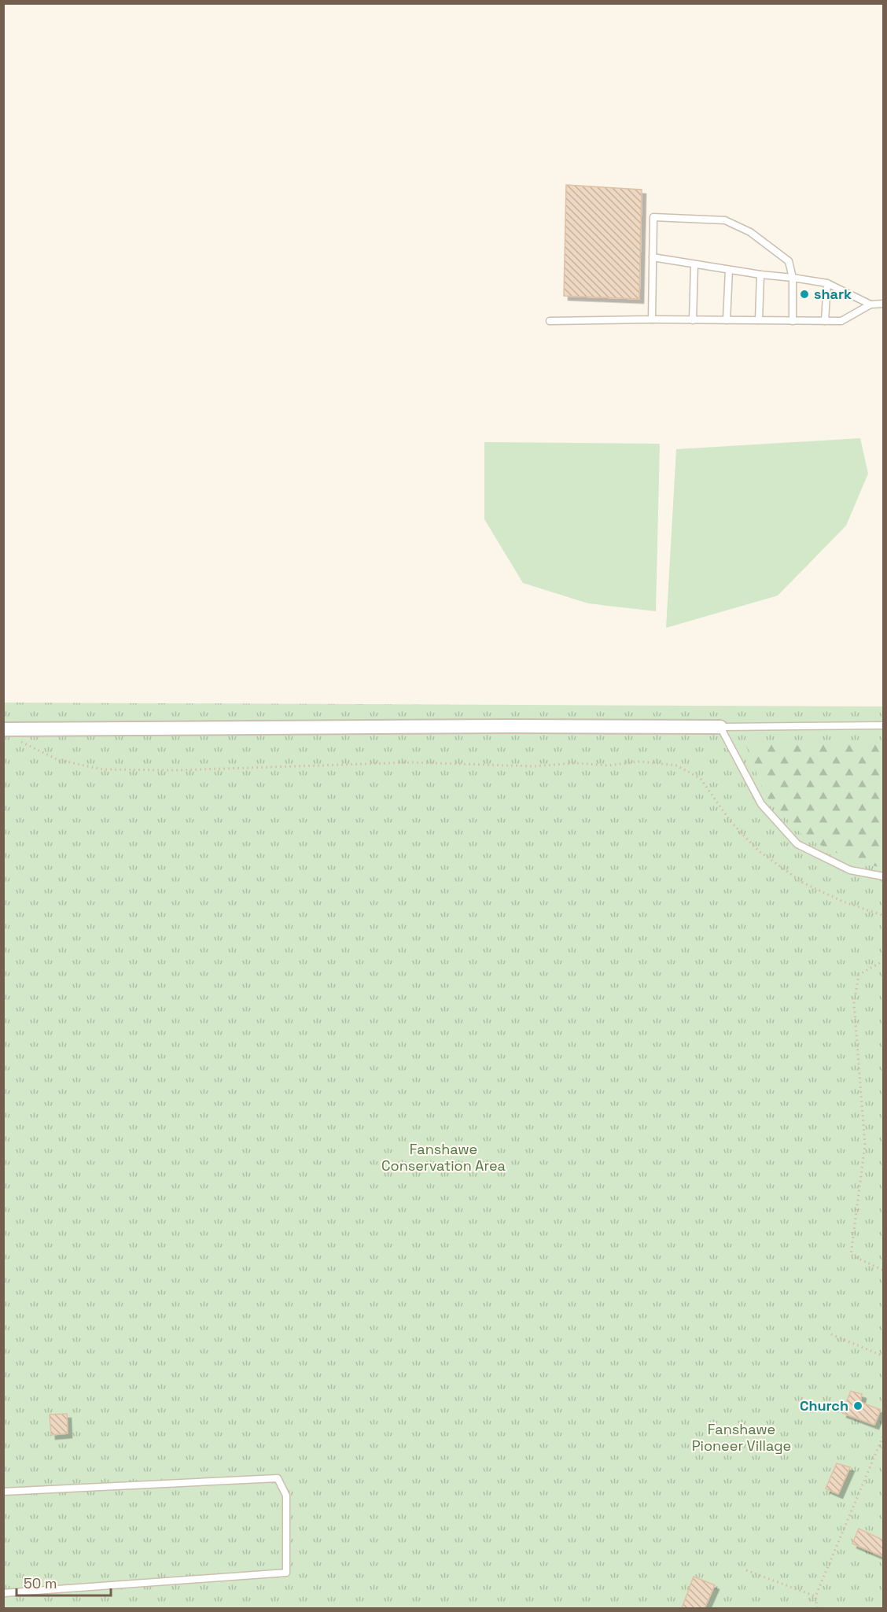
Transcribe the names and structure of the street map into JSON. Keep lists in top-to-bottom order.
{
  "parks": ["Fanshawe Conservation Area", "Fanshawe Pioneer Village"],
  "places": ["shark", "Church"],
  "scale_bar": "50 m"
}
